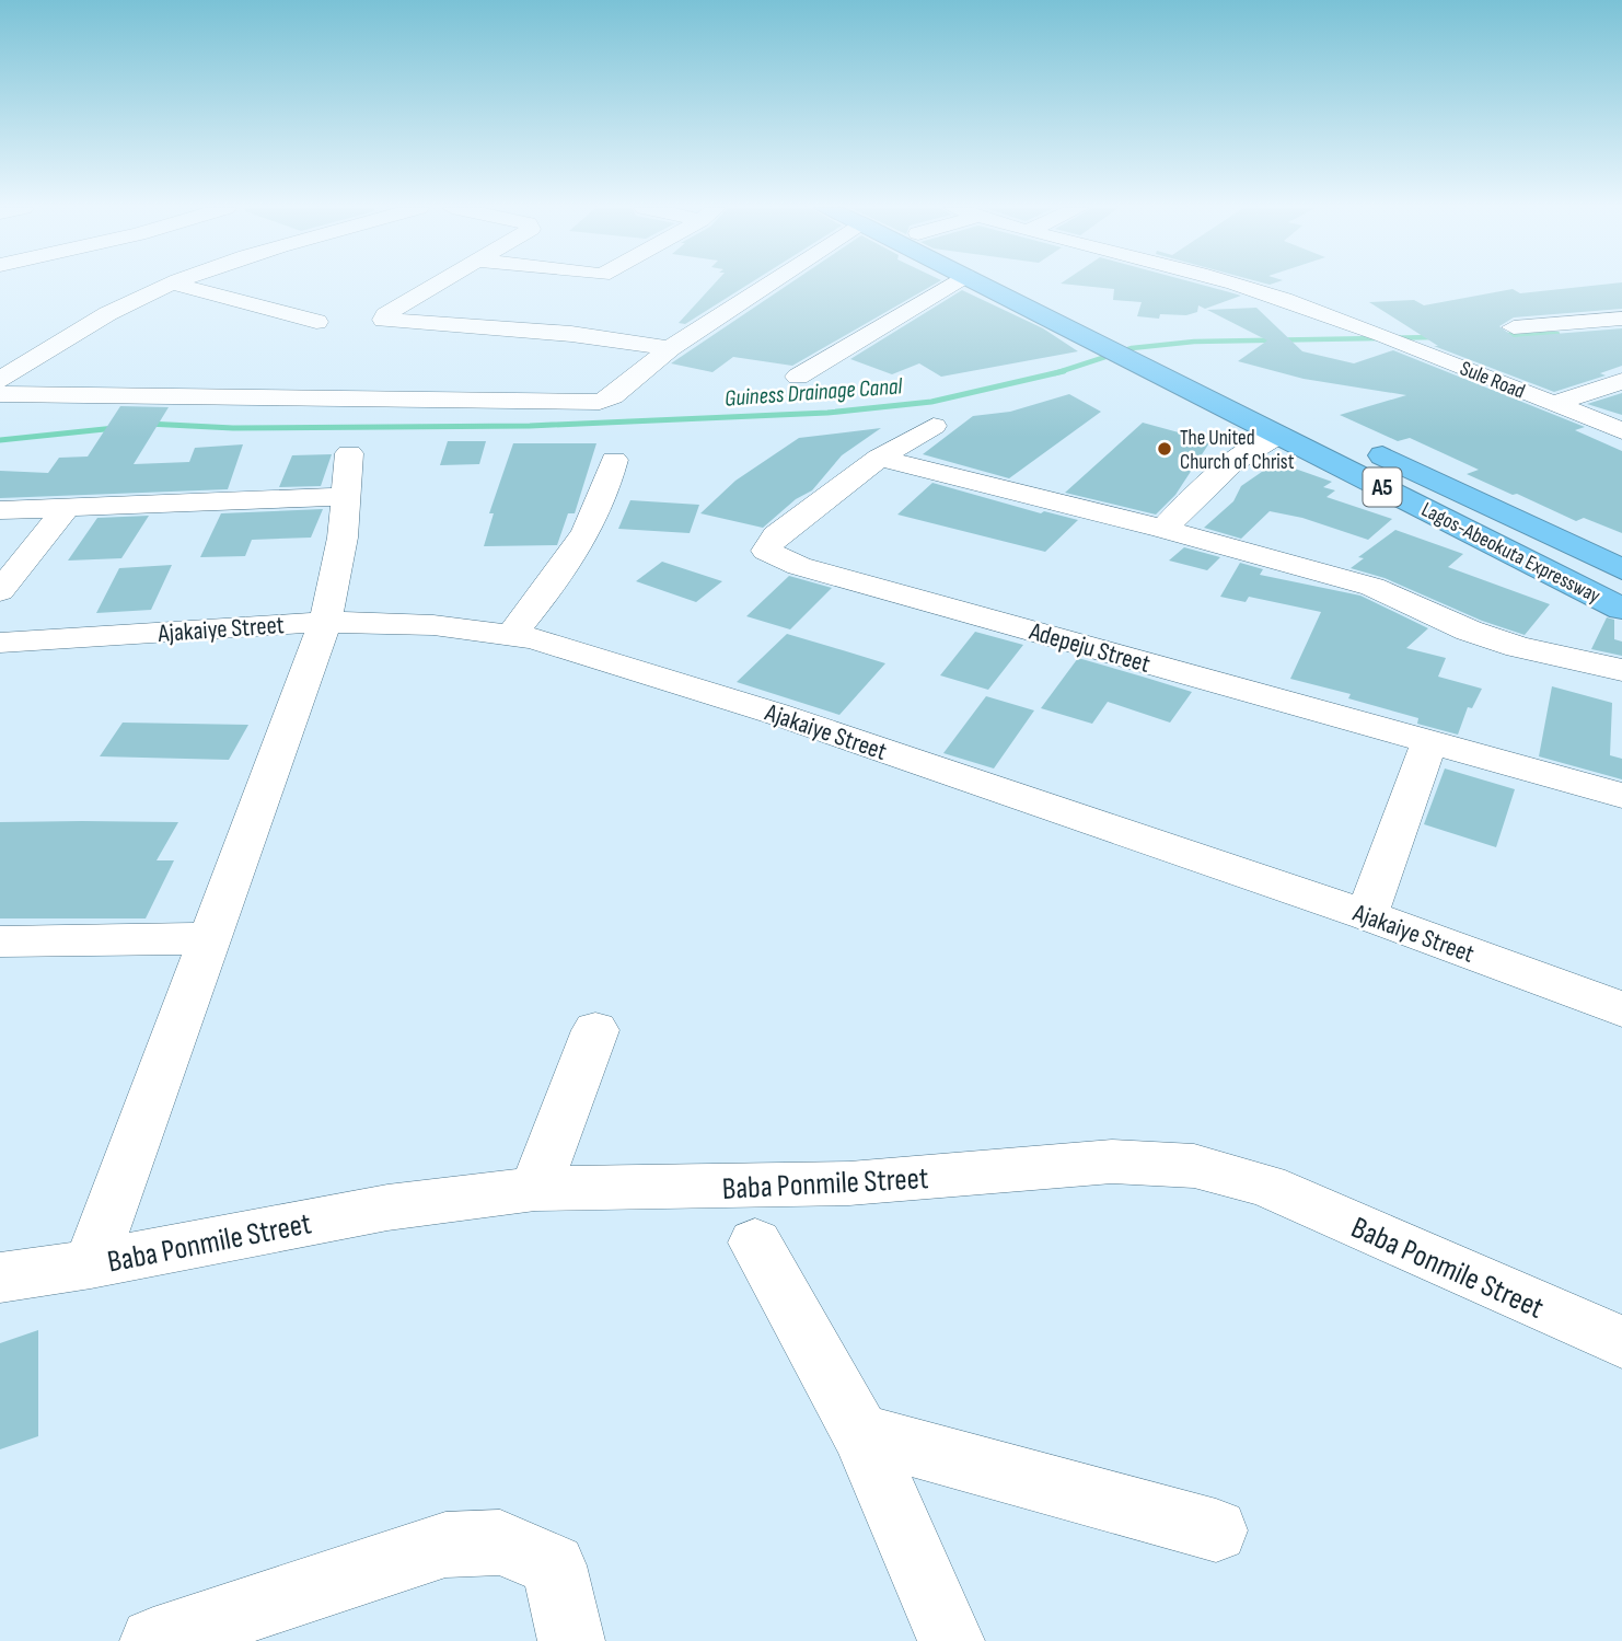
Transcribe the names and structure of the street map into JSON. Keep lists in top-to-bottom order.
{
  "streets": {
    "highway": ["A5", "Lagos-Abeokuta Expressway"],
    "street": [
      "Sule Road",
      "Ajakaiye Street",
      "Adepeju Street",
      "Baba Ponmile Street"
    ]
  },
  "water": ["Guiness Drainage Canal"],
  "places": ["The United Church of Christ"]
}
